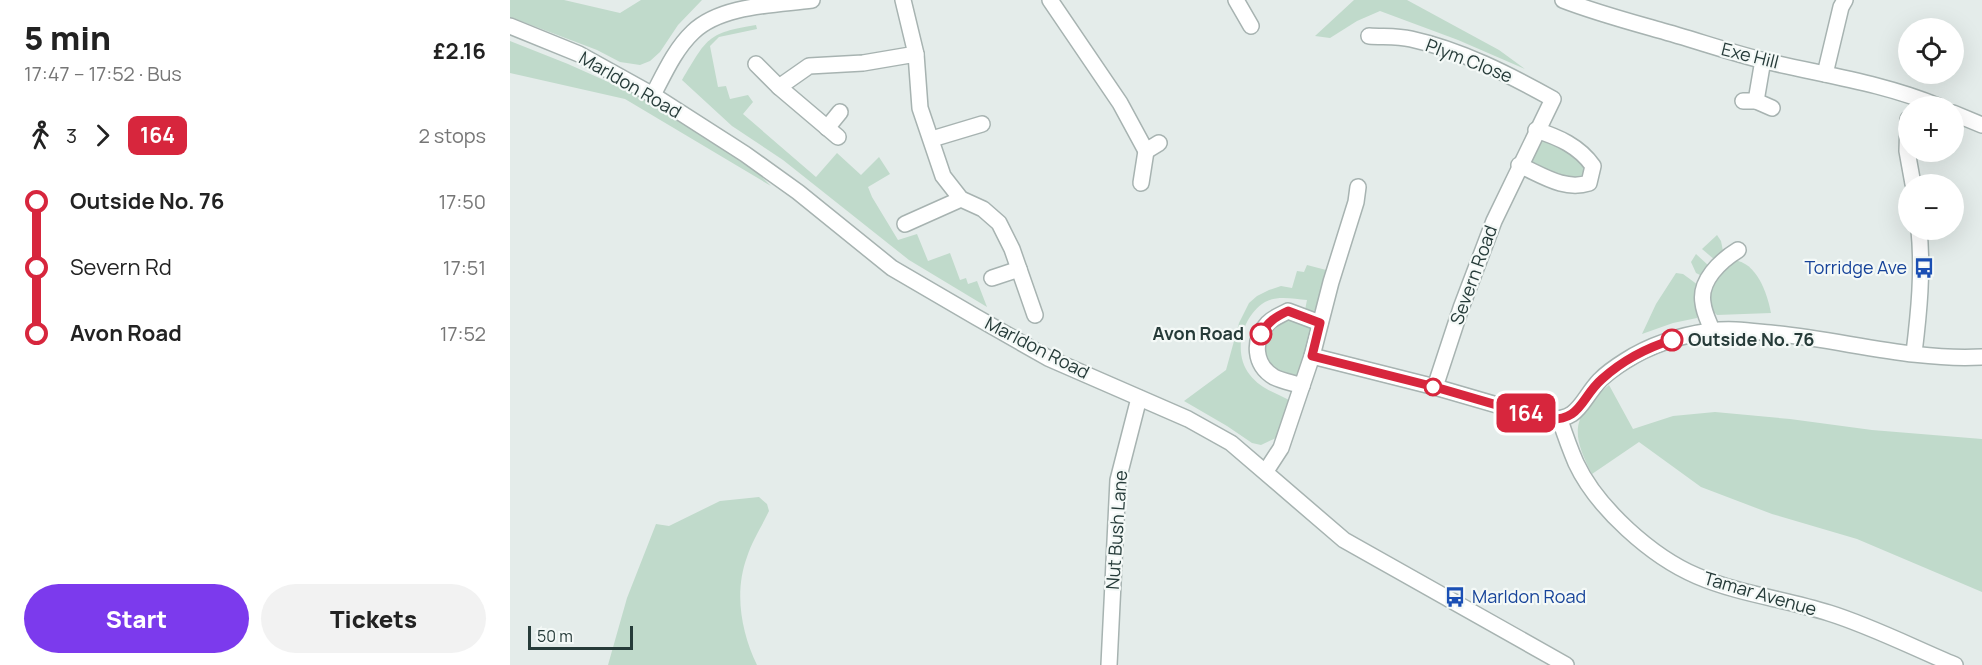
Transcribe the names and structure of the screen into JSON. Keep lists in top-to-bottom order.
{
  "streets": {
    "street": [
      "Exe Hill",
      "Plym Close",
      "Marldon Road",
      "Severn Road",
      "Nut Bush Lane",
      "Tamar Avenue"
    ]
  },
  "crossings": [
    ["Plym Close", "Severn Road"],
    ["Marldon Road", "Nut Bush Lane"]
  ],
  "places": {
    "bus stop": ["Torridge Ave", "Marldon Road"],
    "other": ["Avon Road", "Outside No. 76"]
  },
  "lines": ["bus line 164"],
  "scale_bar": "50 m",
  "page": {
    "heading": ["5 min", "17:47 – 17:52 · Bus", "£2.16"],
    "on_map": "164",
    "map_buttons": ["+", "−"],
    "legs": ["3", "164", "2 stops"],
    "list": [
      {
        "name": "Outside No. 76",
        "value": "17:50"
      },
      {
        "name": "Severn Rd",
        "value": "17:51"
      },
      {
        "name": "Avon Road",
        "value": "17:52"
      }
    ],
    "buttons": ["Start", "Tickets"],
    "scale": "50 m"
  }
}
